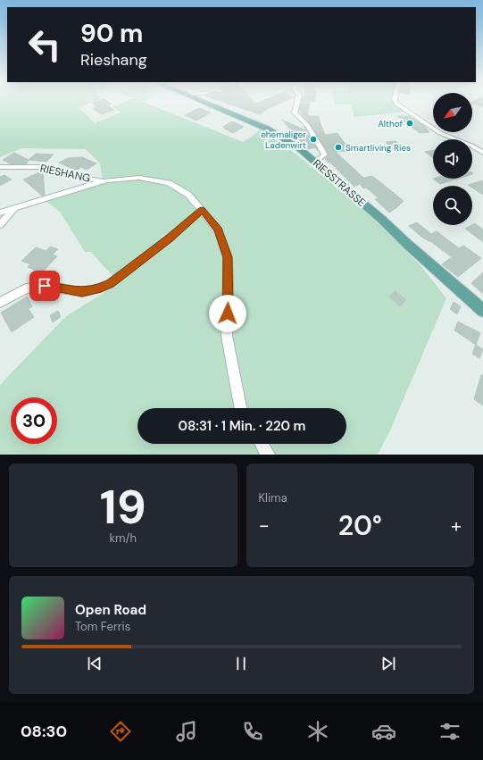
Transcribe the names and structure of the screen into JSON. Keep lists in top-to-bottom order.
{
  "streets": {
    "main road": ["RIESSTRASSE"],
    "street": ["RIESHANG"]
  },
  "places": ["Althof", "ehemaliger Ladenwirt", "Smartliving Ries"],
  "north": "bottom left",
  "page": {
    "turn": ["90 m", "Rieshang"],
    "limit": "30",
    "trip": "08:31 · 1 Min. · 220 m",
    "tile": [
      ["19", "km/h"],
      "Klima"
    ],
    "heat": ["−", "20°", "+"],
    "song": ["Open Road", "Tom Ferris"],
    "tabs": "08:30"
  }
}
